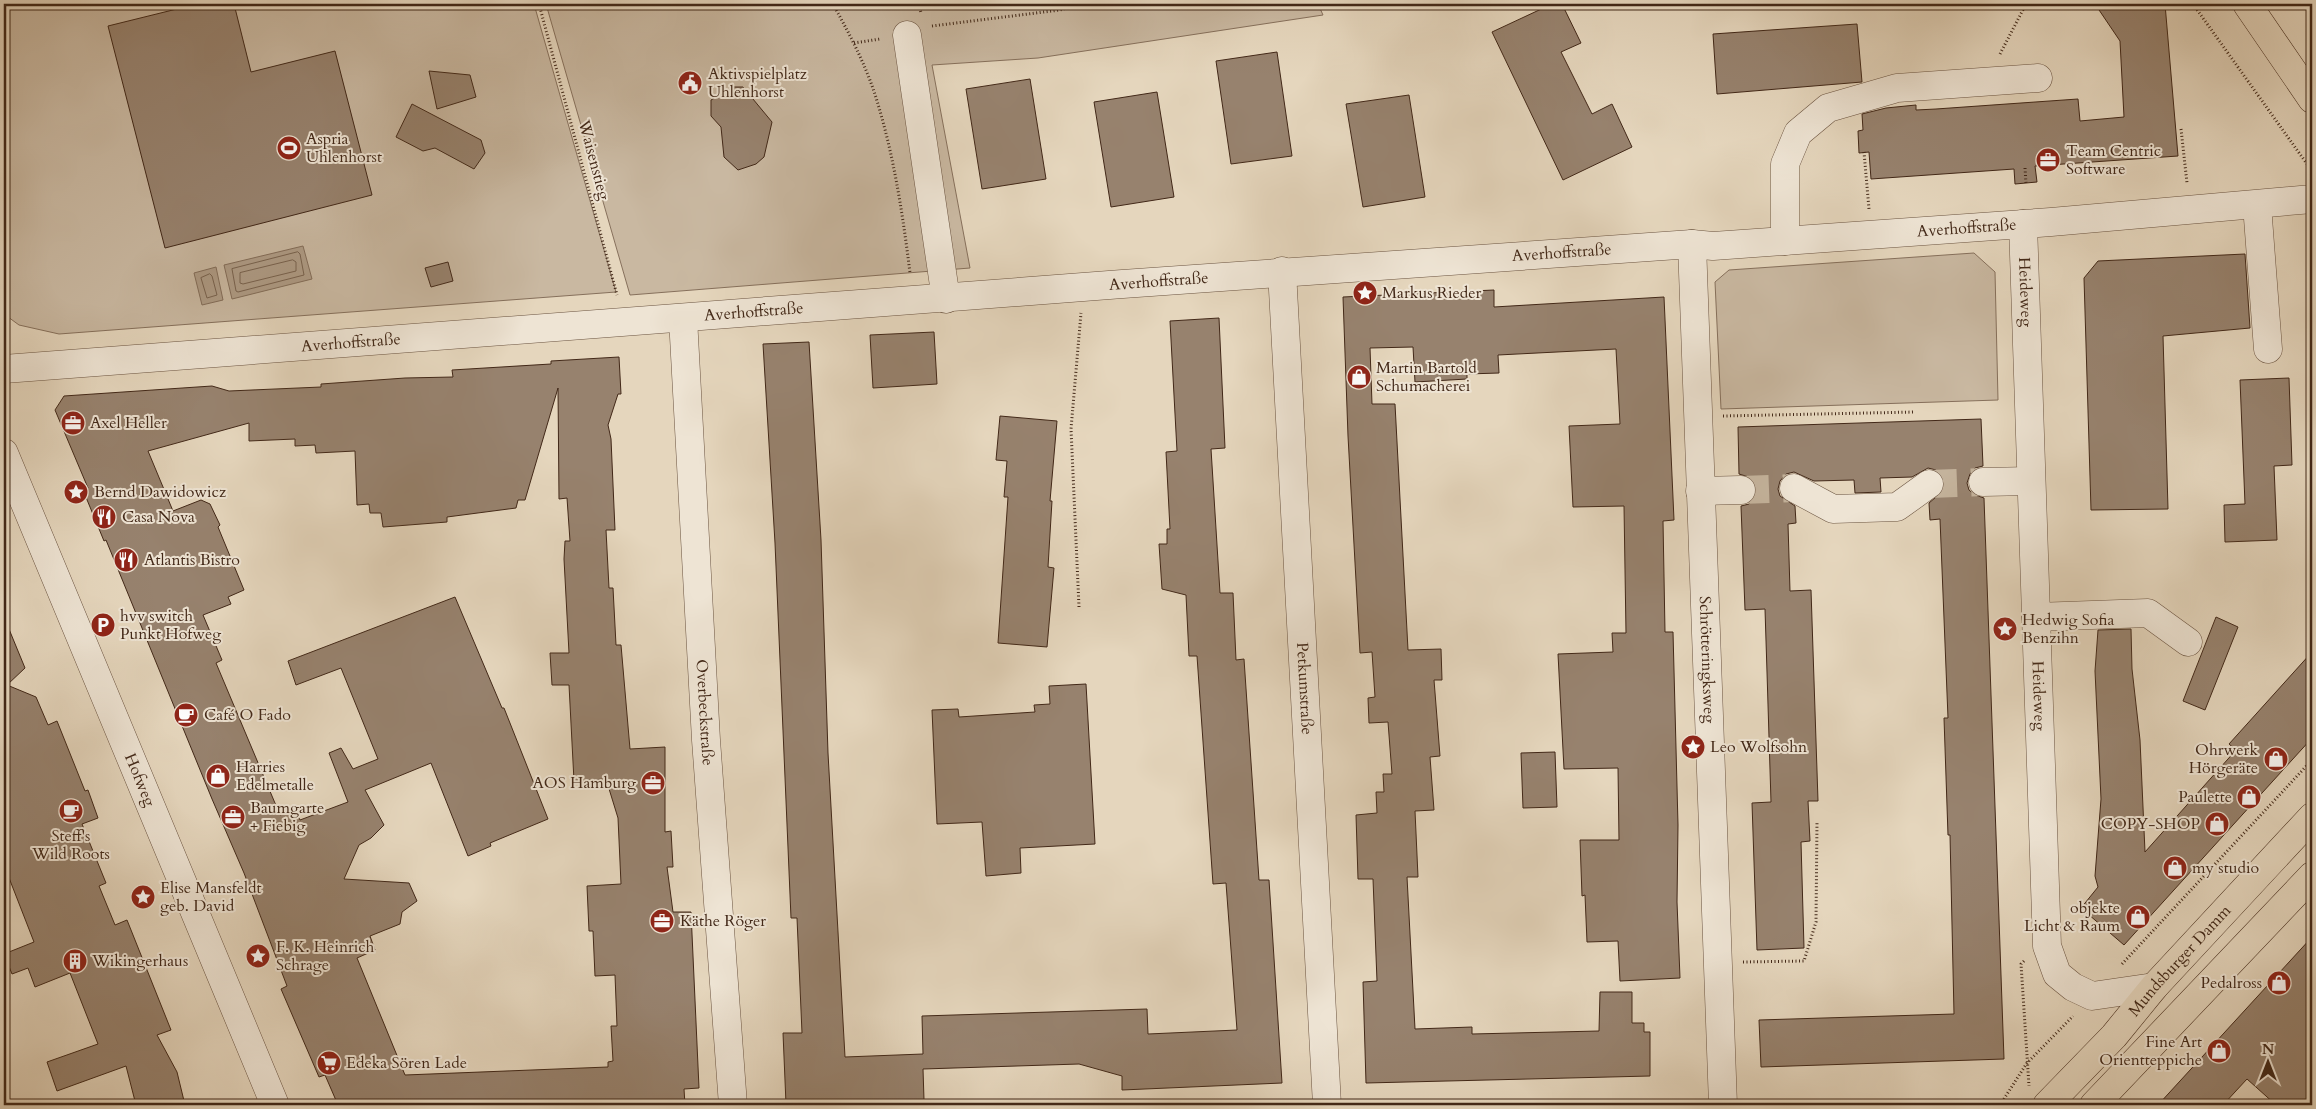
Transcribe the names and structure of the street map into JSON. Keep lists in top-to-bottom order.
{
  "streets": {
    "main road": ["Mundsburger Damm"],
    "street": [
      "Averhoffstraße",
      "Heideweg",
      "Schrötteringksweg",
      "Petkumstraße",
      "Overbeckstraße",
      "Hofweg"
    ],
    "path": ["Waisenstieg"]
  },
  "crossings": [
    ["Waisenstieg", "Averhoffstraße"],
    ["Averhoffstraße", "Heideweg"],
    ["Averhoffstraße", "Schrötteringksweg"],
    ["Averhoffstraße", "Petkumstraße"],
    ["Averhoffstraße", "Overbeckstraße"]
  ],
  "places": {
    "public building": ["Aktivspielplatz Uhlenhorst"],
    "sports": ["Aspria Uhlenhorst"],
    "office": [
      "Team Centric Software",
      "Axel Heller",
      "AOS Hamburg",
      "Baumgarte + Fiebig",
      "Käthe Röger"
    ],
    "place": [
      "Markus Rieder",
      "Bernd Dawidowicz",
      "Hedwig Sofia Benzihn",
      "Leo Wolfsohn",
      "Elise Mansfeldt geb. David",
      "F. K. Heinrich Schrage"
    ],
    "shop": [
      "Martin Bartold Schumacherei",
      "Ohrwerk Hörgeräte",
      "Harries Edelmetalle",
      "Paulette",
      "COPY-SHOP",
      "my studio",
      "objekte Licht & Raum",
      "Pedalross",
      "Fine Art Orientteppiche"
    ],
    "restaurant": ["Casa Nova", "Atlantis Bistro"],
    "parking": ["hvv switch Punkt Hofweg"],
    "cafe": ["Café O Fado", "Steff's Wild Roots"],
    "building": ["Wikingerhaus"],
    "supermarket": ["Edeka Sören Lade"]
  },
  "north": "top"
}
